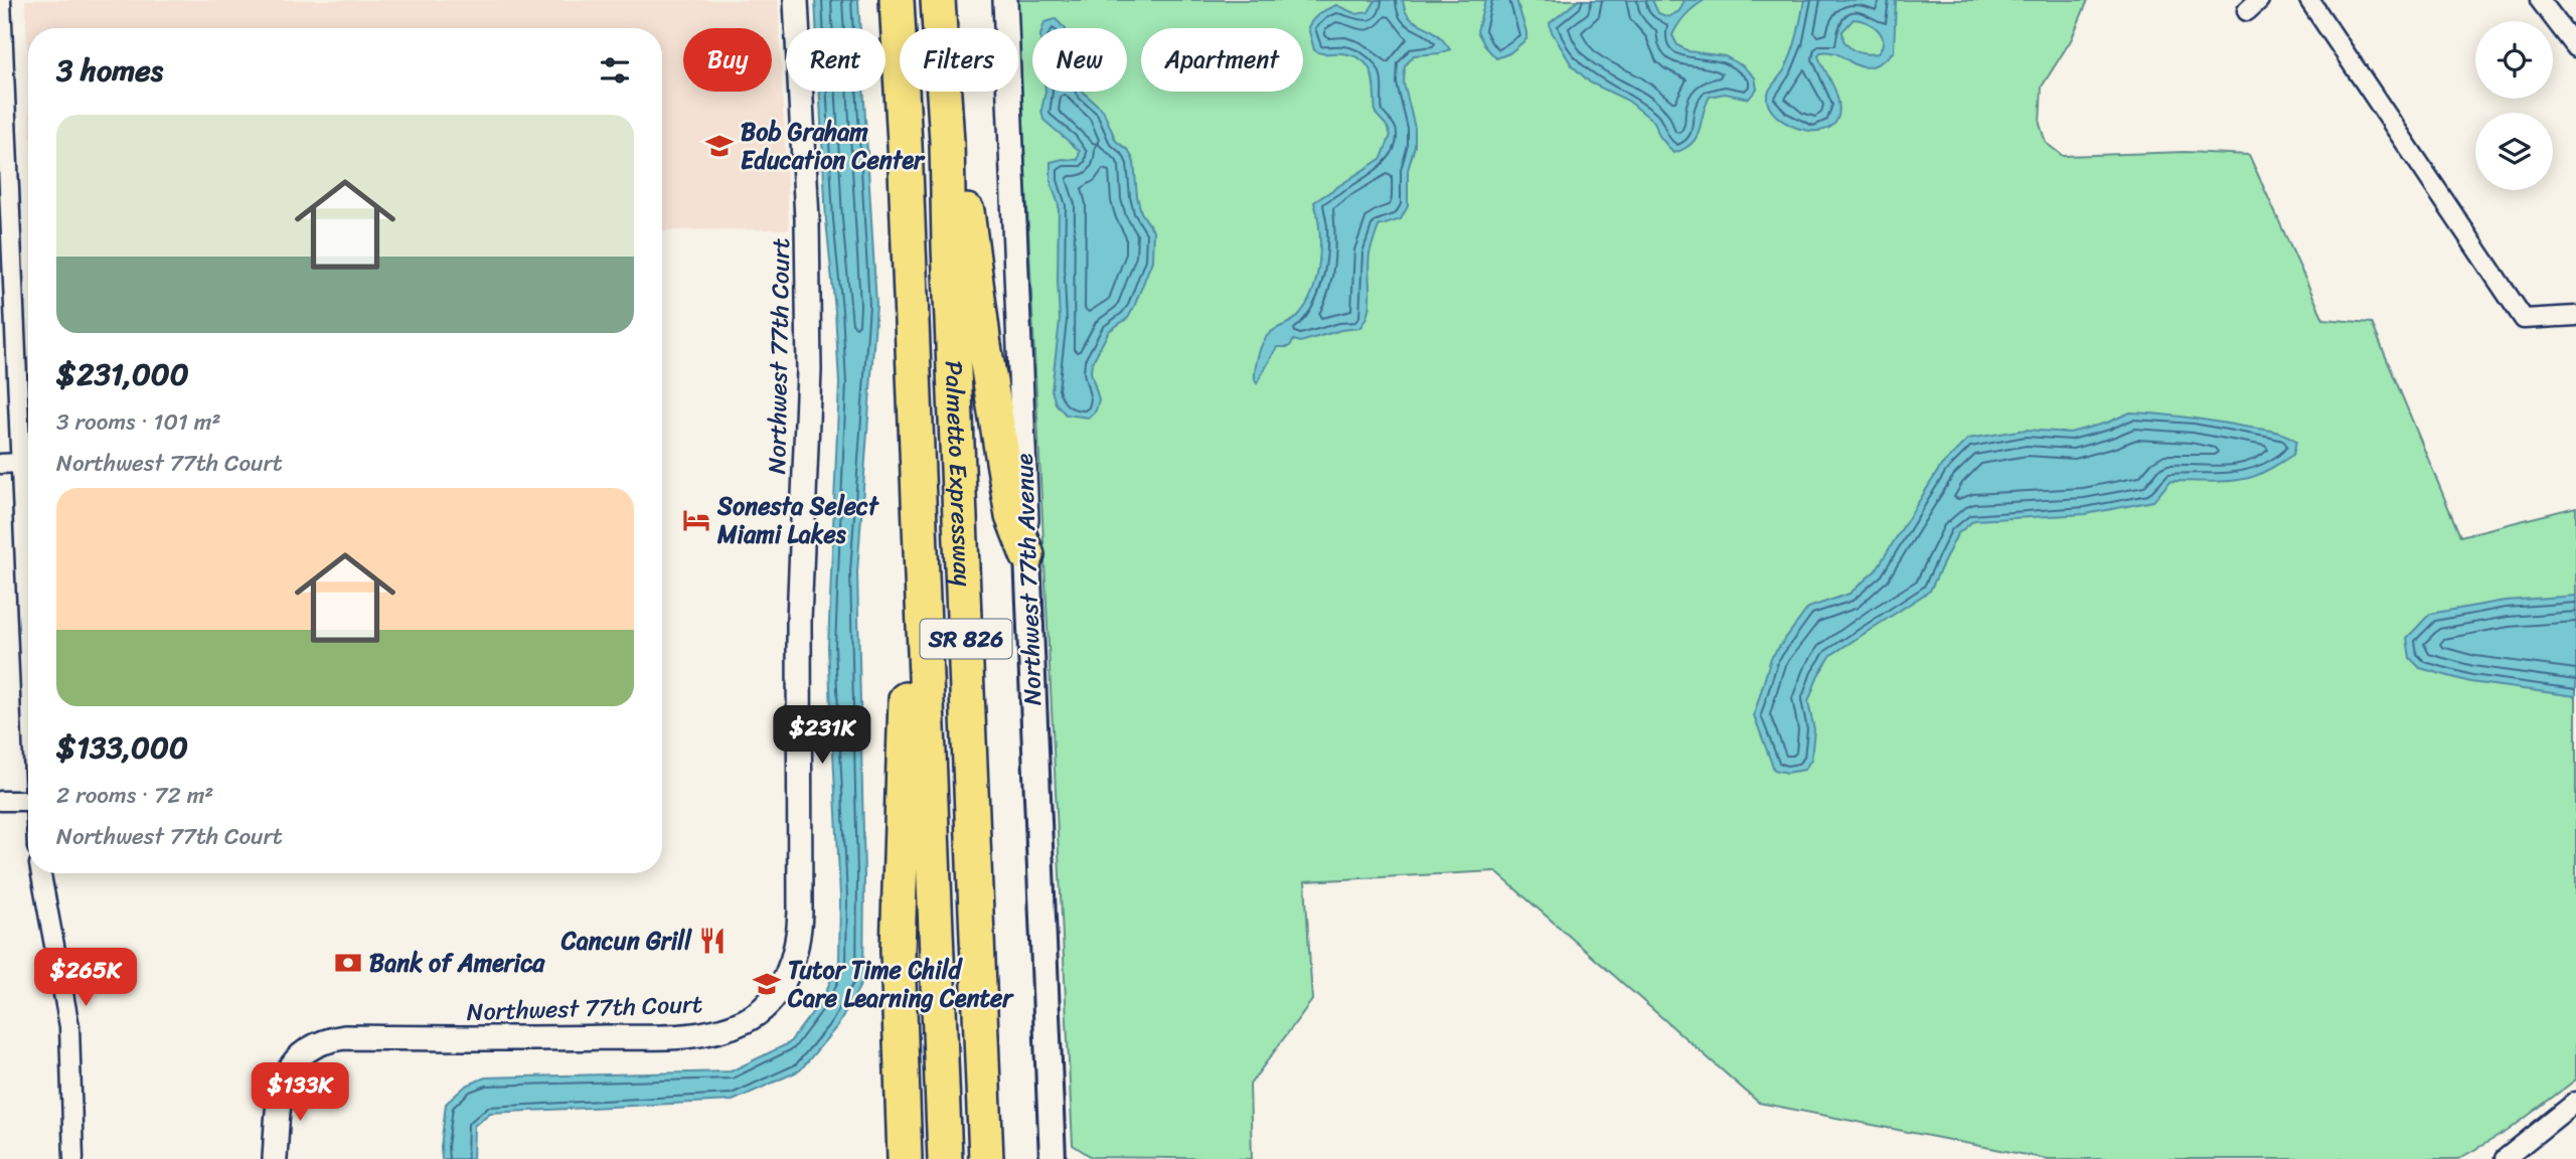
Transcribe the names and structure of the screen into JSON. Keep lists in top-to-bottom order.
{
  "streets": {
    "highway": ["Palmetto Expressway", "SR 826"],
    "main road": ["Northwest 77th Avenue"],
    "street": ["Northwest 77th Court"]
  },
  "places": {
    "school or university": ["Bob Graham Education Center", "Tutor Time Child Care Learning Center"],
    "hotel": ["Sonesta Select Miami Lakes"],
    "restaurant": ["Cancun Grill"],
    "bank": ["Bank of America"]
  },
  "page": {
    "chip": [
      "Buy",
      "Rent",
      "Filters",
      "New",
      "Apartment"
    ],
    "heading": "3 homes",
    "list": [
      {
        "name": "$231,000",
        "note": "3 rooms · 101 m² · Northwest 77th Court"
      },
      {
        "name": "$133,000",
        "note": "2 rooms · 72 m² · Northwest 77th Court"
      }
    ],
    "price": ["$231K", "$265K", "$133K"]
  }
}
